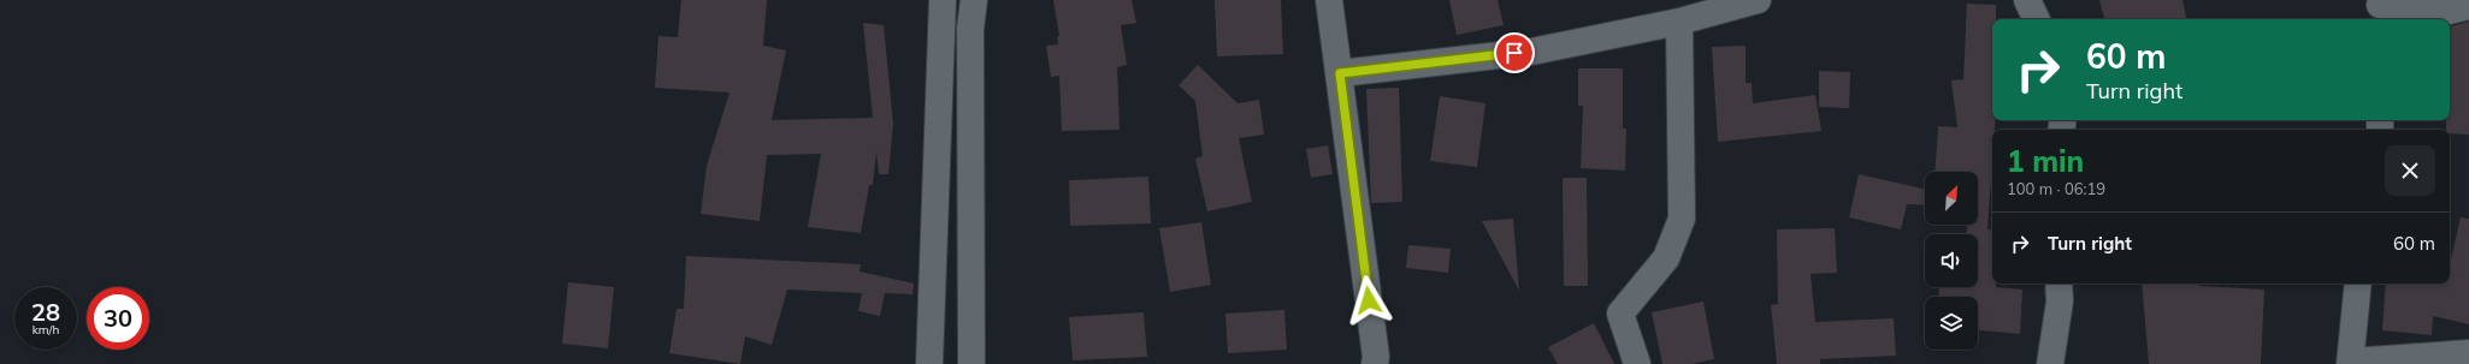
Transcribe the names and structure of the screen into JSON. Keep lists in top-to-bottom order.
{
  "north": "top right",
  "page": {
    "turn": ["60 m", "Turn right"],
    "heading": ["1 min", "100 m · 06:19"],
    "list": [
      {
        "name": "Turn right",
        "value": "60 m"
      }
    ],
    "speed": "28 km/h",
    "limit": "30"
  }
}
